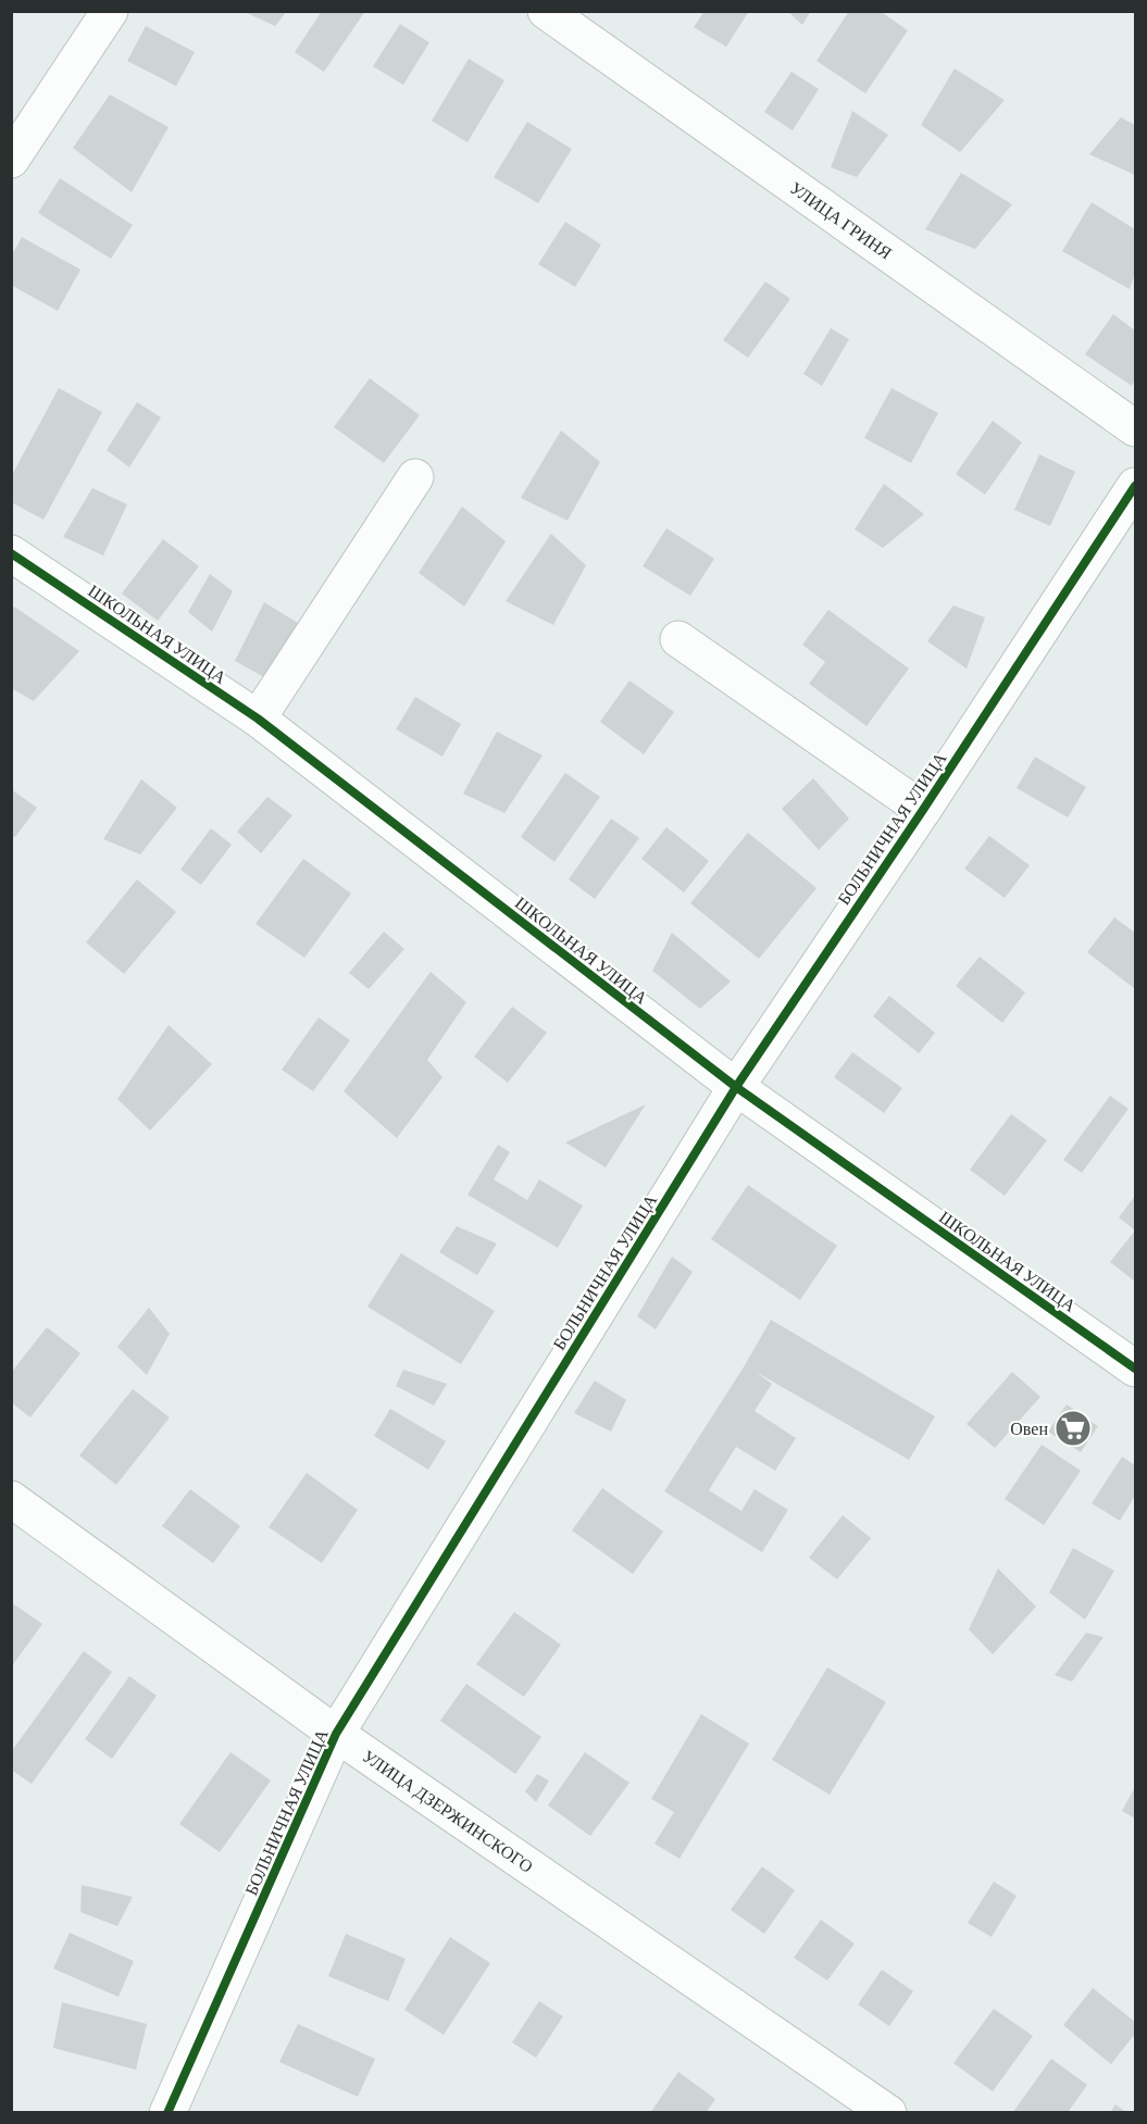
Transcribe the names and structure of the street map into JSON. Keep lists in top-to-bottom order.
{
  "streets": {
    "street": [
      "УЛИЦА ГРИНЯ",
      "ШКОЛЬНАЯ УЛИЦА",
      "БОЛЬНИЧНАЯ УЛИЦА",
      "УЛИЦА ДЗЕРЖИНСКОГО"
    ]
  },
  "crossings": [
    ["ШКОЛЬНАЯ УЛИЦА", "БОЛЬНИЧНАЯ УЛИЦА"],
    ["БОЛЬНИЧНАЯ УЛИЦА", "УЛИЦА ДЗЕРЖИНСКОГО"]
  ],
  "places": {
    "supermarket": ["Овен"]
  }
}
